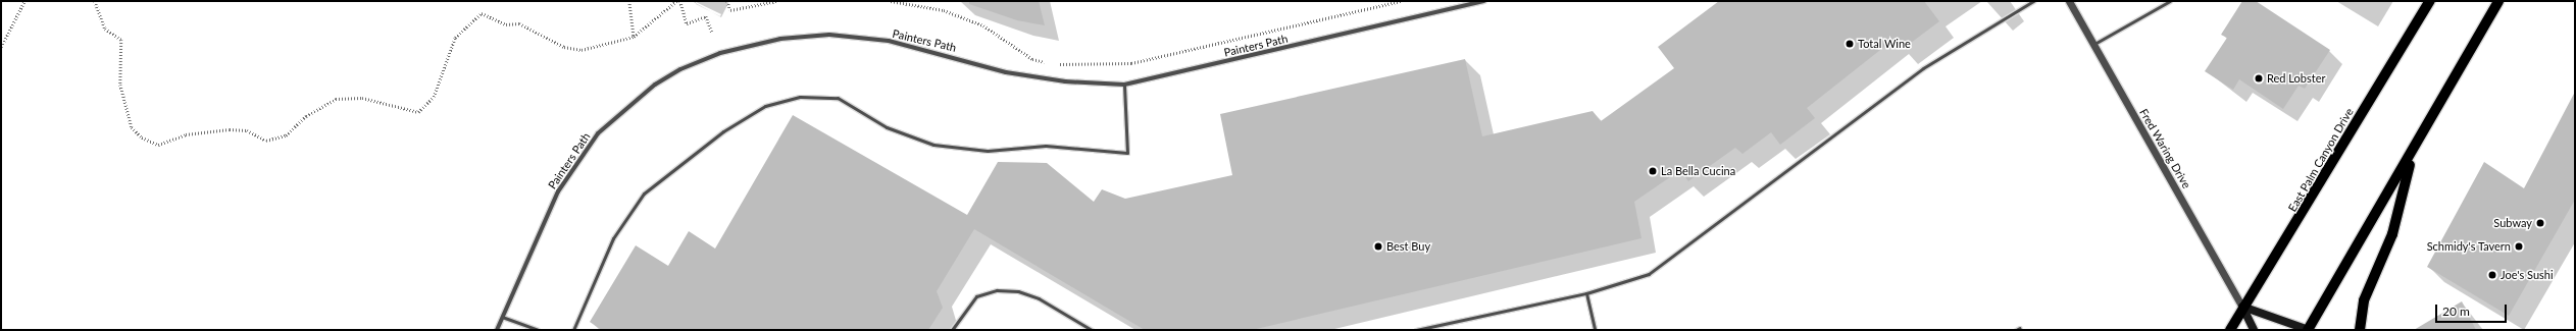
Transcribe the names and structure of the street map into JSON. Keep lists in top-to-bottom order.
{
  "streets": {
    "main road": ["Fred Waring Drive", "East Palm Canyon Drive"],
    "street": ["Painters Path"]
  },
  "crossings": [
    ["Fred Waring Drive", "East Palm Canyon Drive"]
  ],
  "places": [
    "Total Wine",
    "Red Lobster",
    "La Bella Cucina",
    "Subway",
    "Best Buy",
    "Schmidy's Tavern",
    "Joe's Sushi"
  ],
  "scale_bar": "20 m"
}
